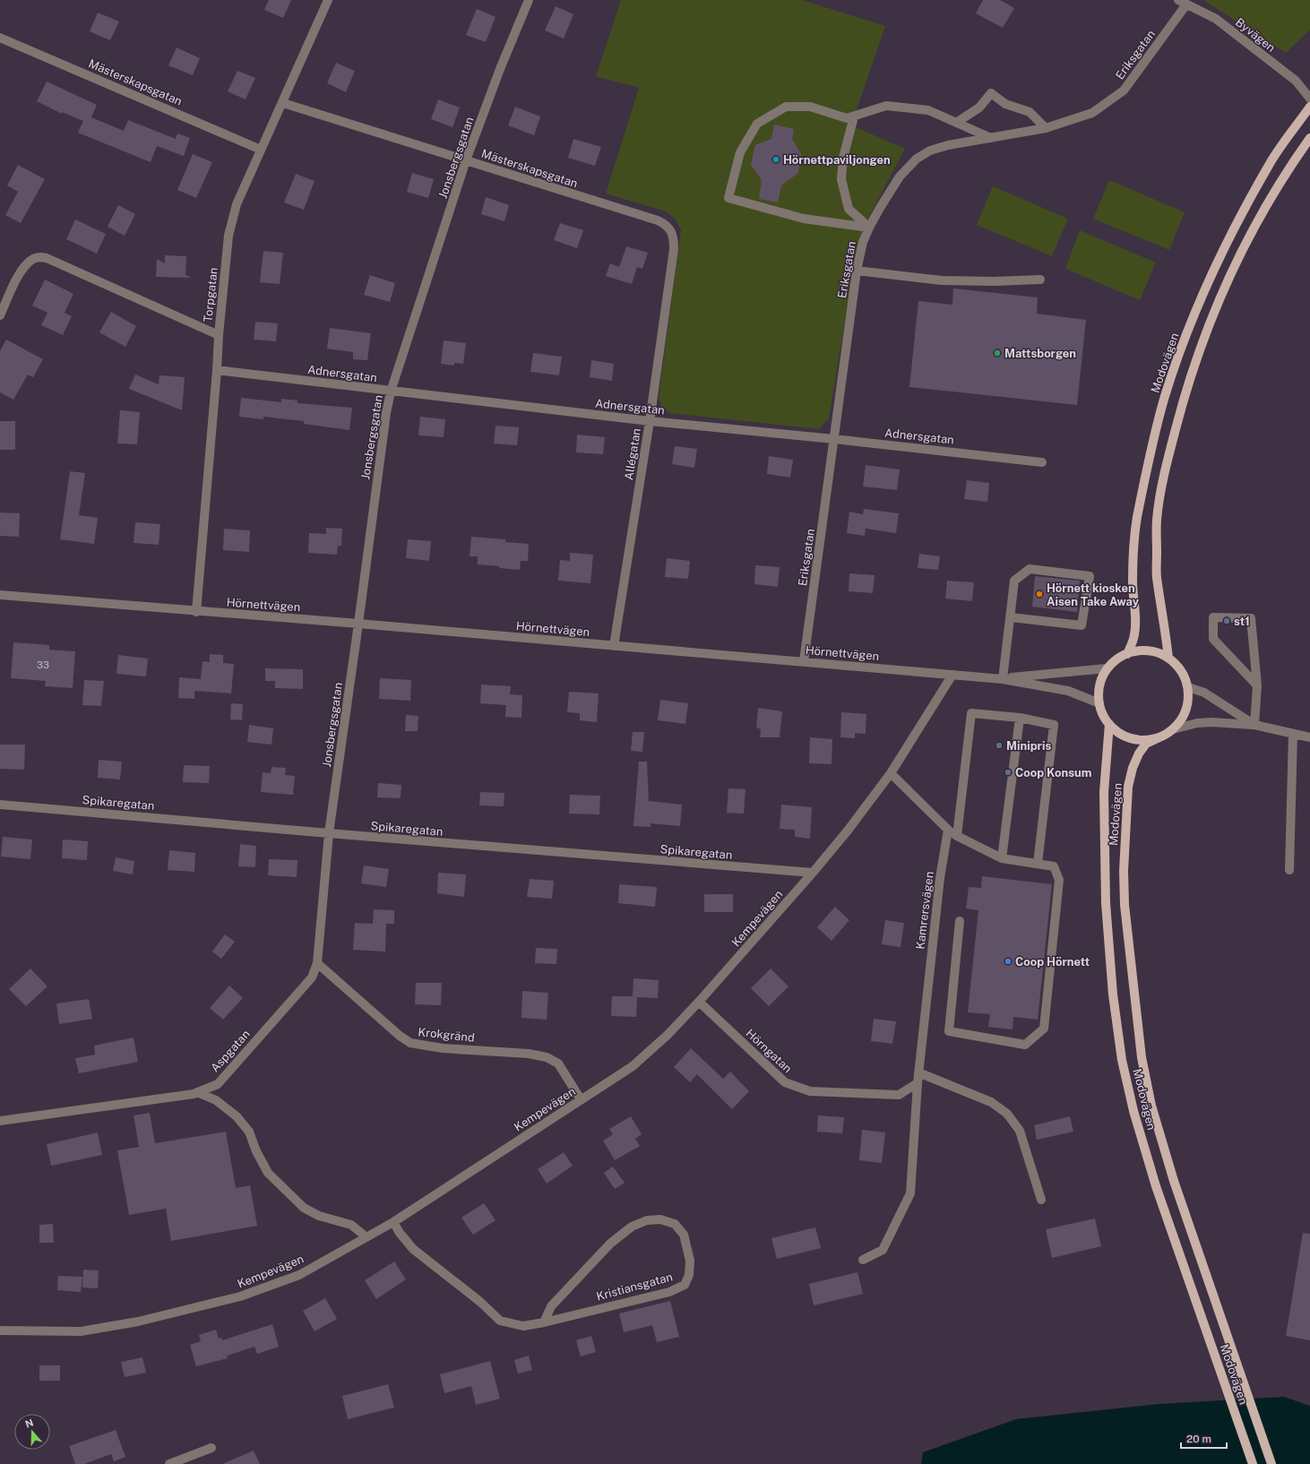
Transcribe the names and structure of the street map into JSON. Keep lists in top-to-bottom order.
{
  "streets": {
    "main road": ["Modovägen"],
    "street": [
      "Byvägen",
      "Eriksgatan",
      "Mästerskapsgatan",
      "Jonsbergsgatan",
      "Torpgatan",
      "Adnersgatan",
      "Allégatan",
      "Hörnettvägen",
      "Spikaregatan",
      "Kamrersvägen",
      "Kempevägen",
      "Krokgränd",
      "Aspgatan",
      "Hörngatan",
      "Kristiansgatan"
    ]
  },
  "crossings": [
    ["Byvägen", "Eriksgatan"],
    ["Eriksgatan", "Adnersgatan"],
    ["Eriksgatan", "Hörnettvägen"],
    ["Mästerskapsgatan", "Jonsbergsgatan"],
    ["Mästerskapsgatan", "Torpgatan"],
    ["Mästerskapsgatan", "Allégatan"],
    ["Jonsbergsgatan", "Adnersgatan"],
    ["Jonsbergsgatan", "Hörnettvägen"],
    ["Jonsbergsgatan", "Spikaregatan"],
    ["Jonsbergsgatan", "Aspgatan"],
    ["Torpgatan", "Adnersgatan"],
    ["Torpgatan", "Hörnettvägen"],
    ["Modovägen", "Hörnettvägen"],
    ["Adnersgatan", "Allégatan"],
    ["Allégatan", "Hörnettvägen"],
    ["Hörnettvägen", "Kempevägen"],
    ["Spikaregatan", "Kempevägen"],
    ["Spikaregatan", "Aspgatan"],
    ["Kamrersvägen", "Hörngatan"],
    ["Kempevägen", "Krokgränd"],
    ["Kempevägen", "Hörngatan"],
    ["Kempevägen", "Kristiansgatan"],
    ["Krokgränd", "Aspgatan"]
  ],
  "places": [
    "Hörnettpaviljongen",
    "Mattsborgen",
    "Hörnett kiosken Aisen Take Away",
    "st1",
    "Minipris",
    "Coop Konsum",
    "Coop Hörnett"
  ],
  "house_numbers": ["33"],
  "scale_bar": "20 m",
  "north": "top"
}
